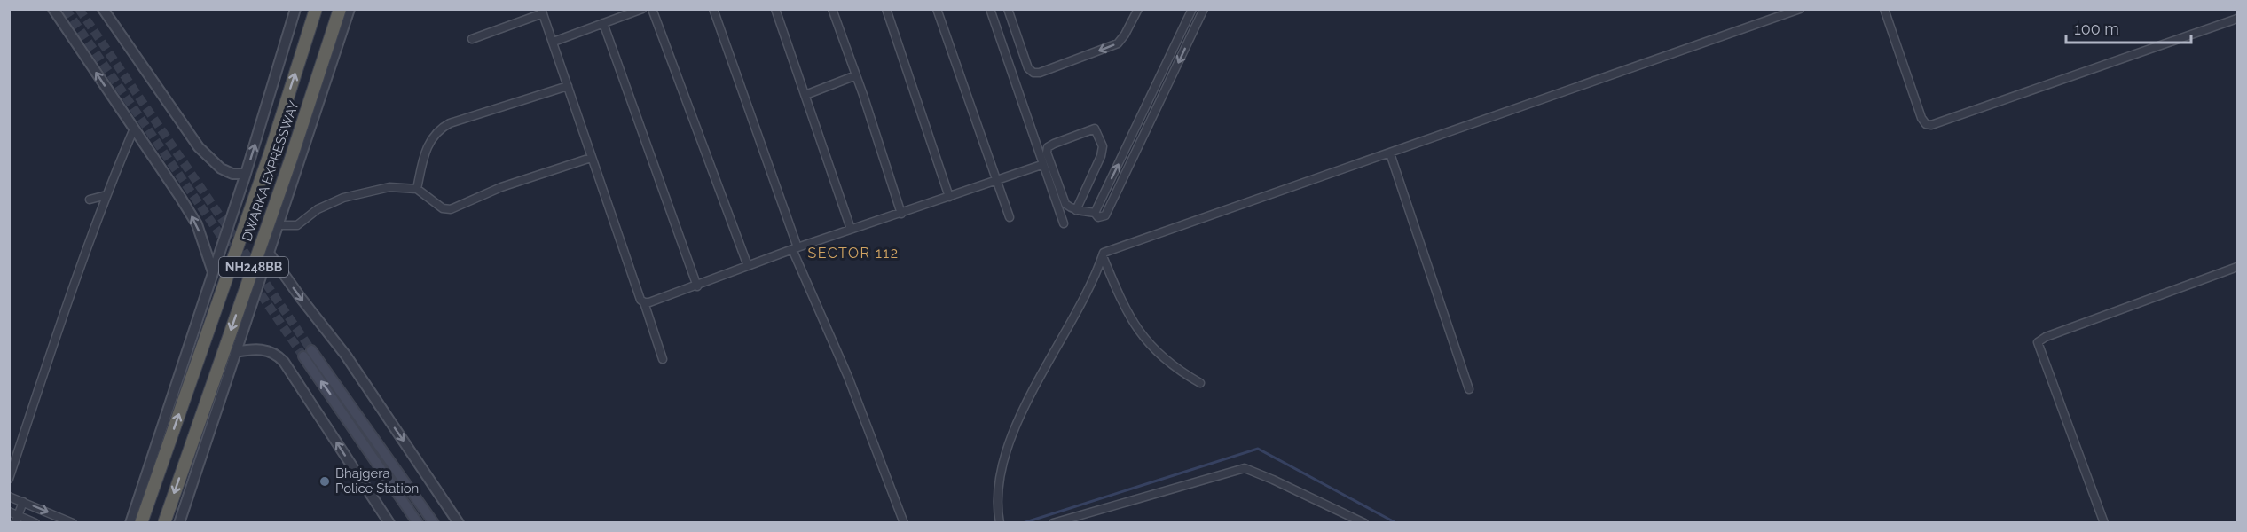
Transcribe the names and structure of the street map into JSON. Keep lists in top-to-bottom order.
{
  "streets": {
    "highway": ["DWARKA EXPRESSWAY", "NH248BB"]
  },
  "districts": ["SECTOR 112"],
  "places": ["Bhajgera Police Station"],
  "scale_bar": "100 m"
}
